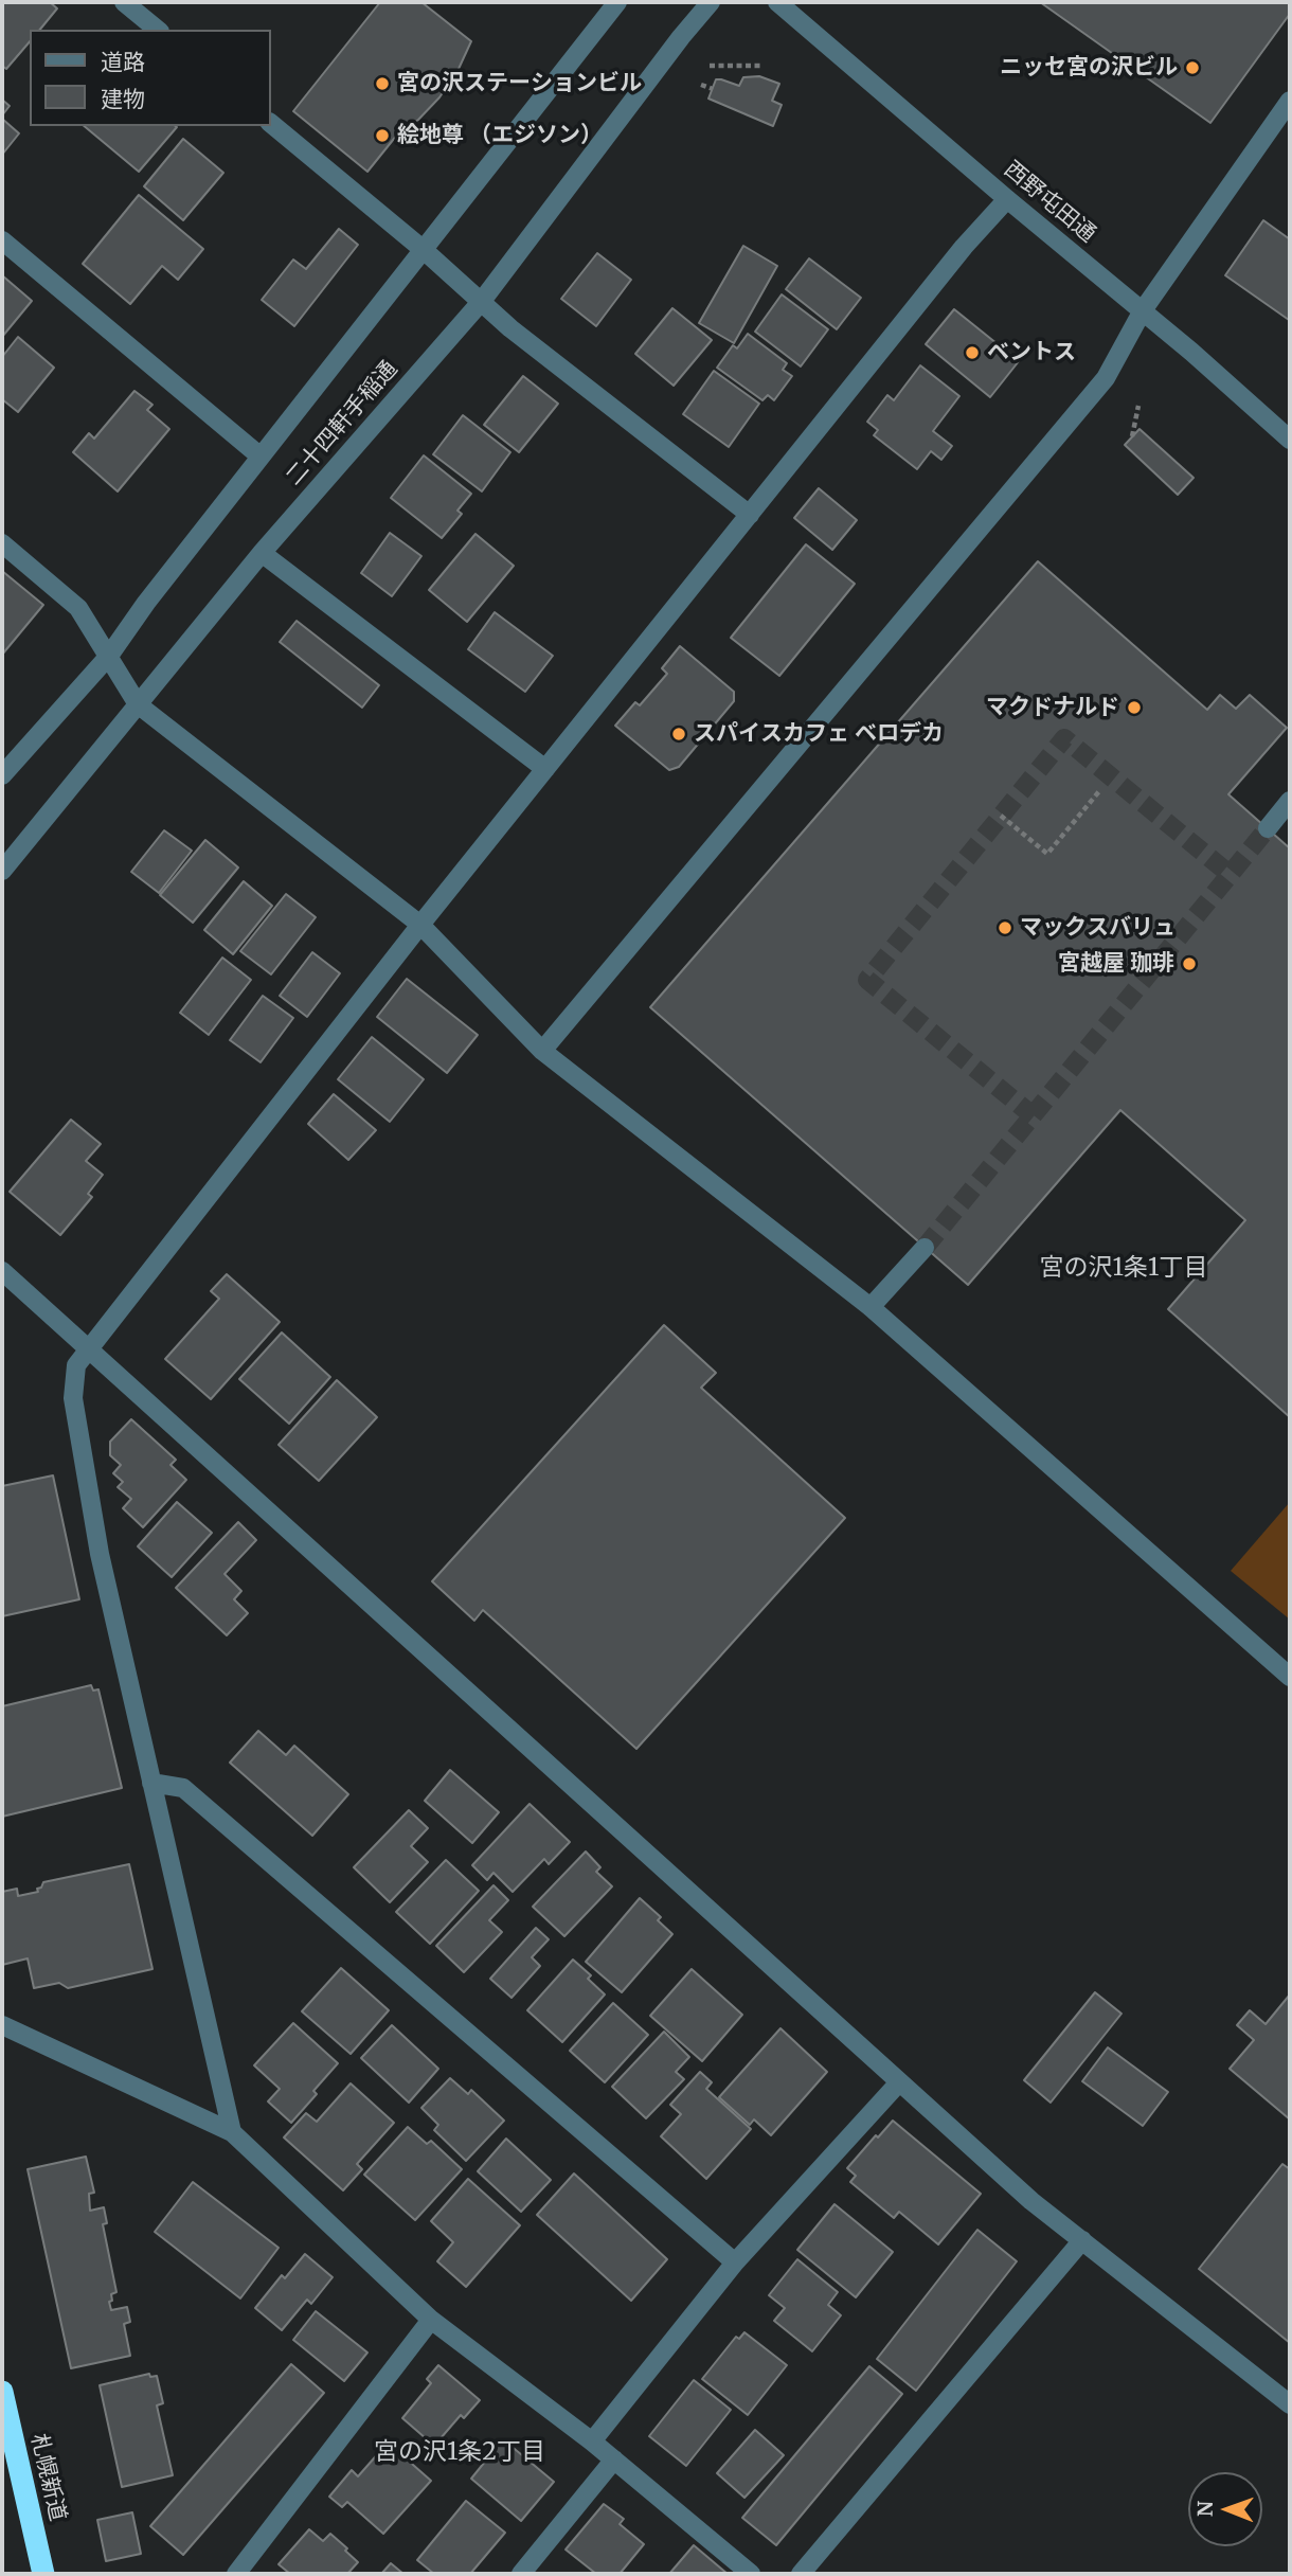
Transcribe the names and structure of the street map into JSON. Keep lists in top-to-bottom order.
{
  "streets": {
    "highway": ["札幌新道"],
    "street": ["西野屯田通", "二十四軒手稲通"]
  },
  "districts": ["宮の沢1条1丁目", "宮の沢1条2丁目"],
  "places": [
    "ニッセ宮の沢ビル",
    "宮の沢ステーションビル",
    "絵地尊 （エジソン）",
    "ベントス",
    "マクドナルド",
    "スパイスカフェ ベロデカ",
    "マックスバリュ",
    "宮越屋 珈琲"
  ],
  "legend": ["道路", "建物"],
  "north": "left"
}
